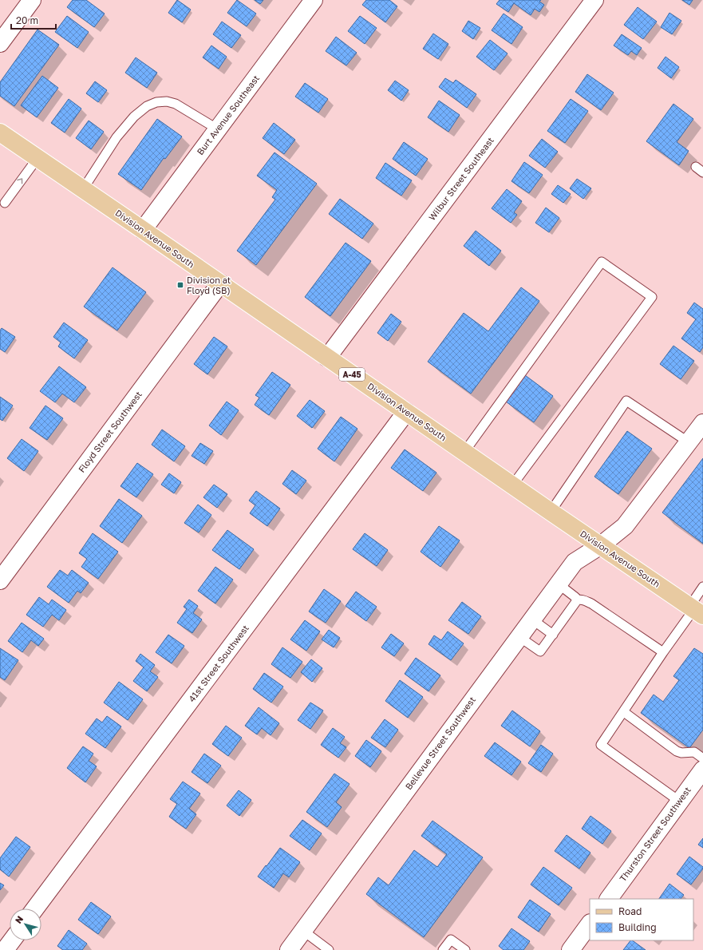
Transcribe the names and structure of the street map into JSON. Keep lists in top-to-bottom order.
{
  "streets": {
    "main road": ["Division Avenue South", "A-45"],
    "street": [
      "Burt Avenue Southeast",
      "Wilbur Street Southeast",
      "Floyd Street Southwest",
      "41st Street Southwest",
      "Bellevue Street Southwest",
      "Thurston Street Southwest"
    ]
  },
  "crossings": [
    ["Burt Avenue Southeast", "Division Avenue South"],
    ["Wilbur Street Southeast", "Division Avenue South"],
    ["Division Avenue South", "Floyd Street Southwest"],
    ["Division Avenue South", "41st Street Southwest"],
    ["Division Avenue South", "Bellevue Street Southwest"]
  ],
  "places": {
    "transit": ["Division at Floyd (SB)"]
  },
  "legend": ["Road", "Building"],
  "scale_bar": "20 m",
  "north": "top left"
}
